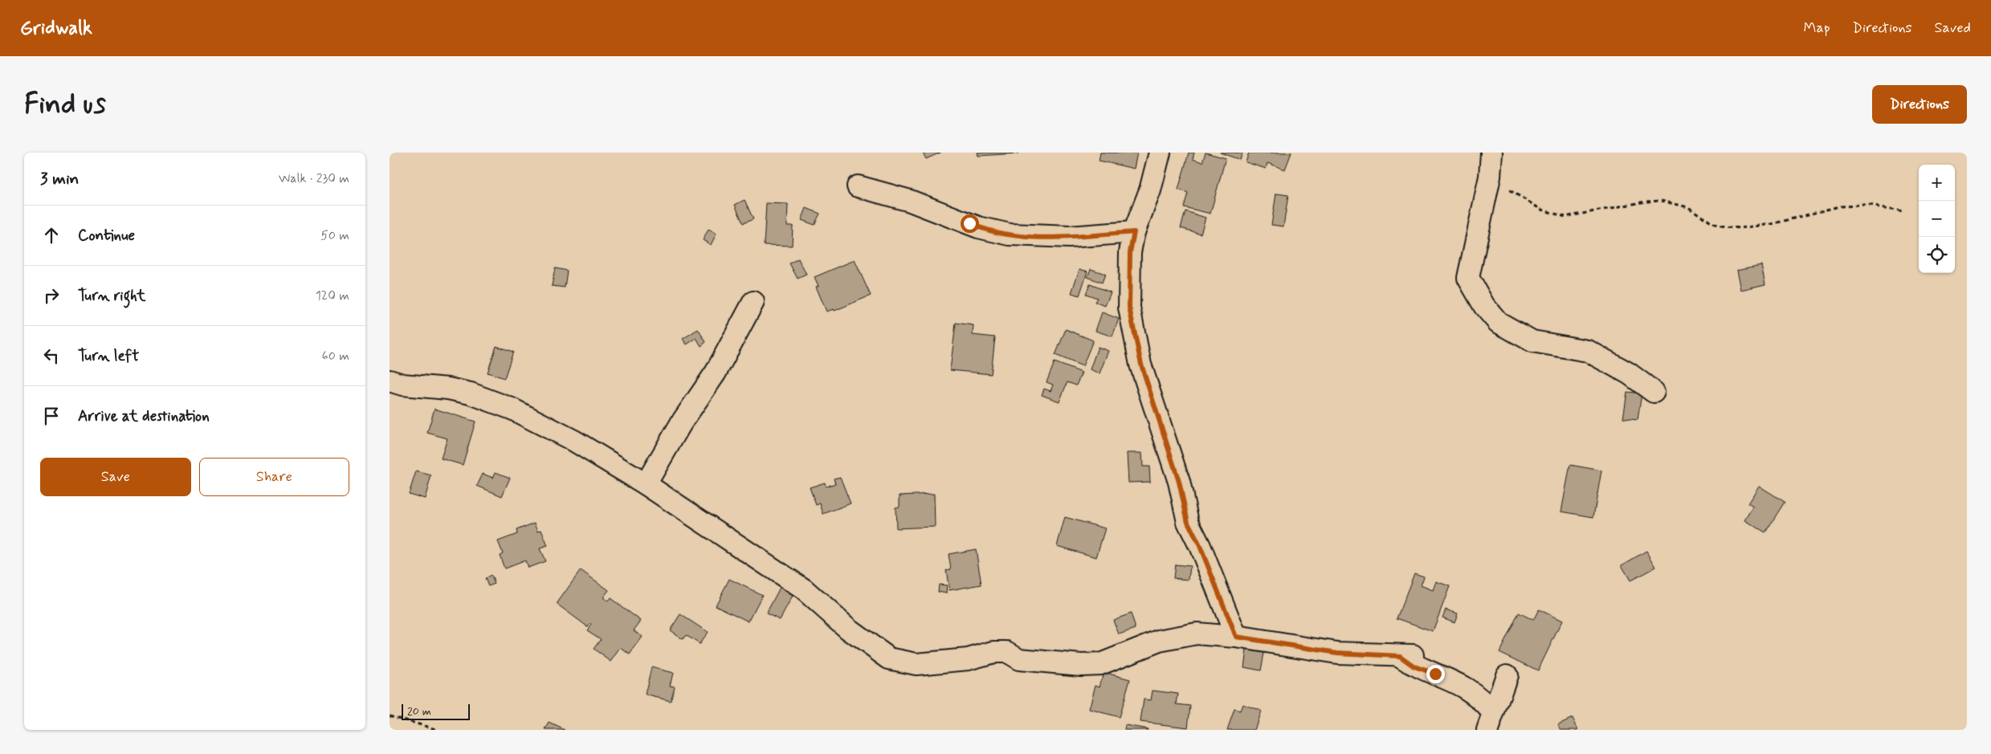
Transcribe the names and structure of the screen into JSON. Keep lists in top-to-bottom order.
{
  "scale_bar": "20 m",
  "page": {
    "header": "Gridwalk",
    "nav": ["Map", "Directions", "Saved"],
    "buttons": [
      "Directions",
      ["Save", "Share"]
    ],
    "title": "Find us",
    "heading": ["3 min", "Walk · 230 m"],
    "map_buttons": ["+", "−"],
    "list": [
      ["Continue", "50 m"],
      ["Turn right", "120 m"],
      ["Turn left", "60 m"],
      "Arrive at destination"
    ],
    "scale": "20 m"
  }
}
